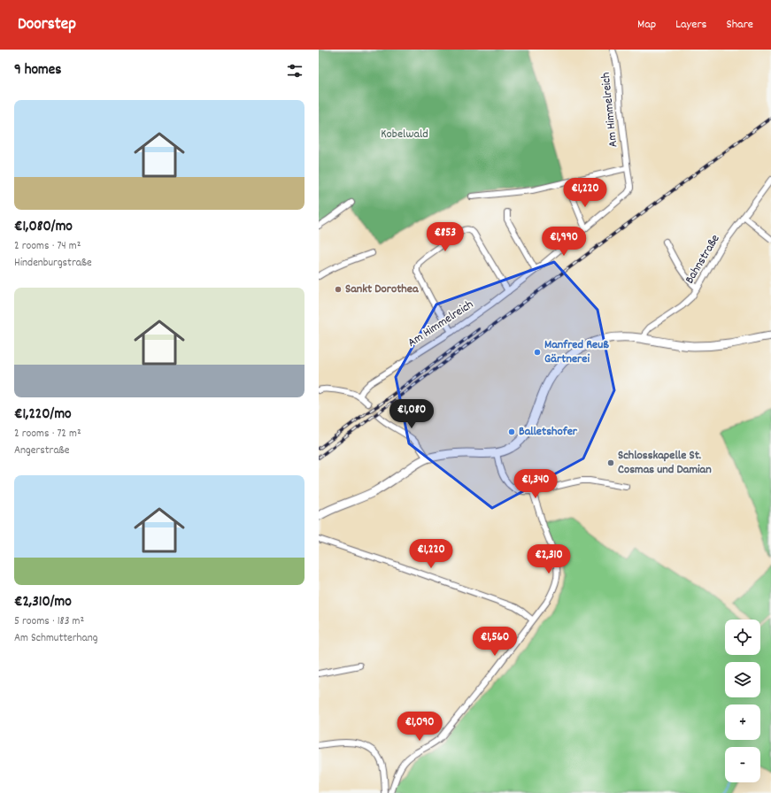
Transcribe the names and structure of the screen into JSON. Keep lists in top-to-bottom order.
{
  "streets": {
    "street": ["Am Himmelreich", "Bahnstraße"]
  },
  "parks": ["Kobelwald"],
  "places": [
    "Sankt Dorothea",
    "Manfred Reuß Gärtnerei",
    "Balletshofer",
    "Schlosskapelle St. Cosmas und Damian"
  ],
  "page": {
    "header": "Doorstep",
    "nav": ["Map", "Layers", "Share"],
    "heading": "9 homes",
    "list": [
      {
        "name": "€1,080/mo",
        "note": "2 rooms · 74 m² · Hindenburgstraße"
      },
      {
        "name": "€1,220/mo",
        "note": "2 rooms · 72 m² · Angerstraße"
      },
      {
        "name": "€2,310/mo",
        "note": "5 rooms · 183 m² · Am Schmutterhang"
      }
    ],
    "price": [
      "€1,220",
      "€853",
      "€1,990",
      "€1,080",
      "€1,340",
      "€1,220",
      "€2,310",
      "€1,560",
      "€1,090"
    ],
    "map_buttons": ["+", "−"]
  }
}
